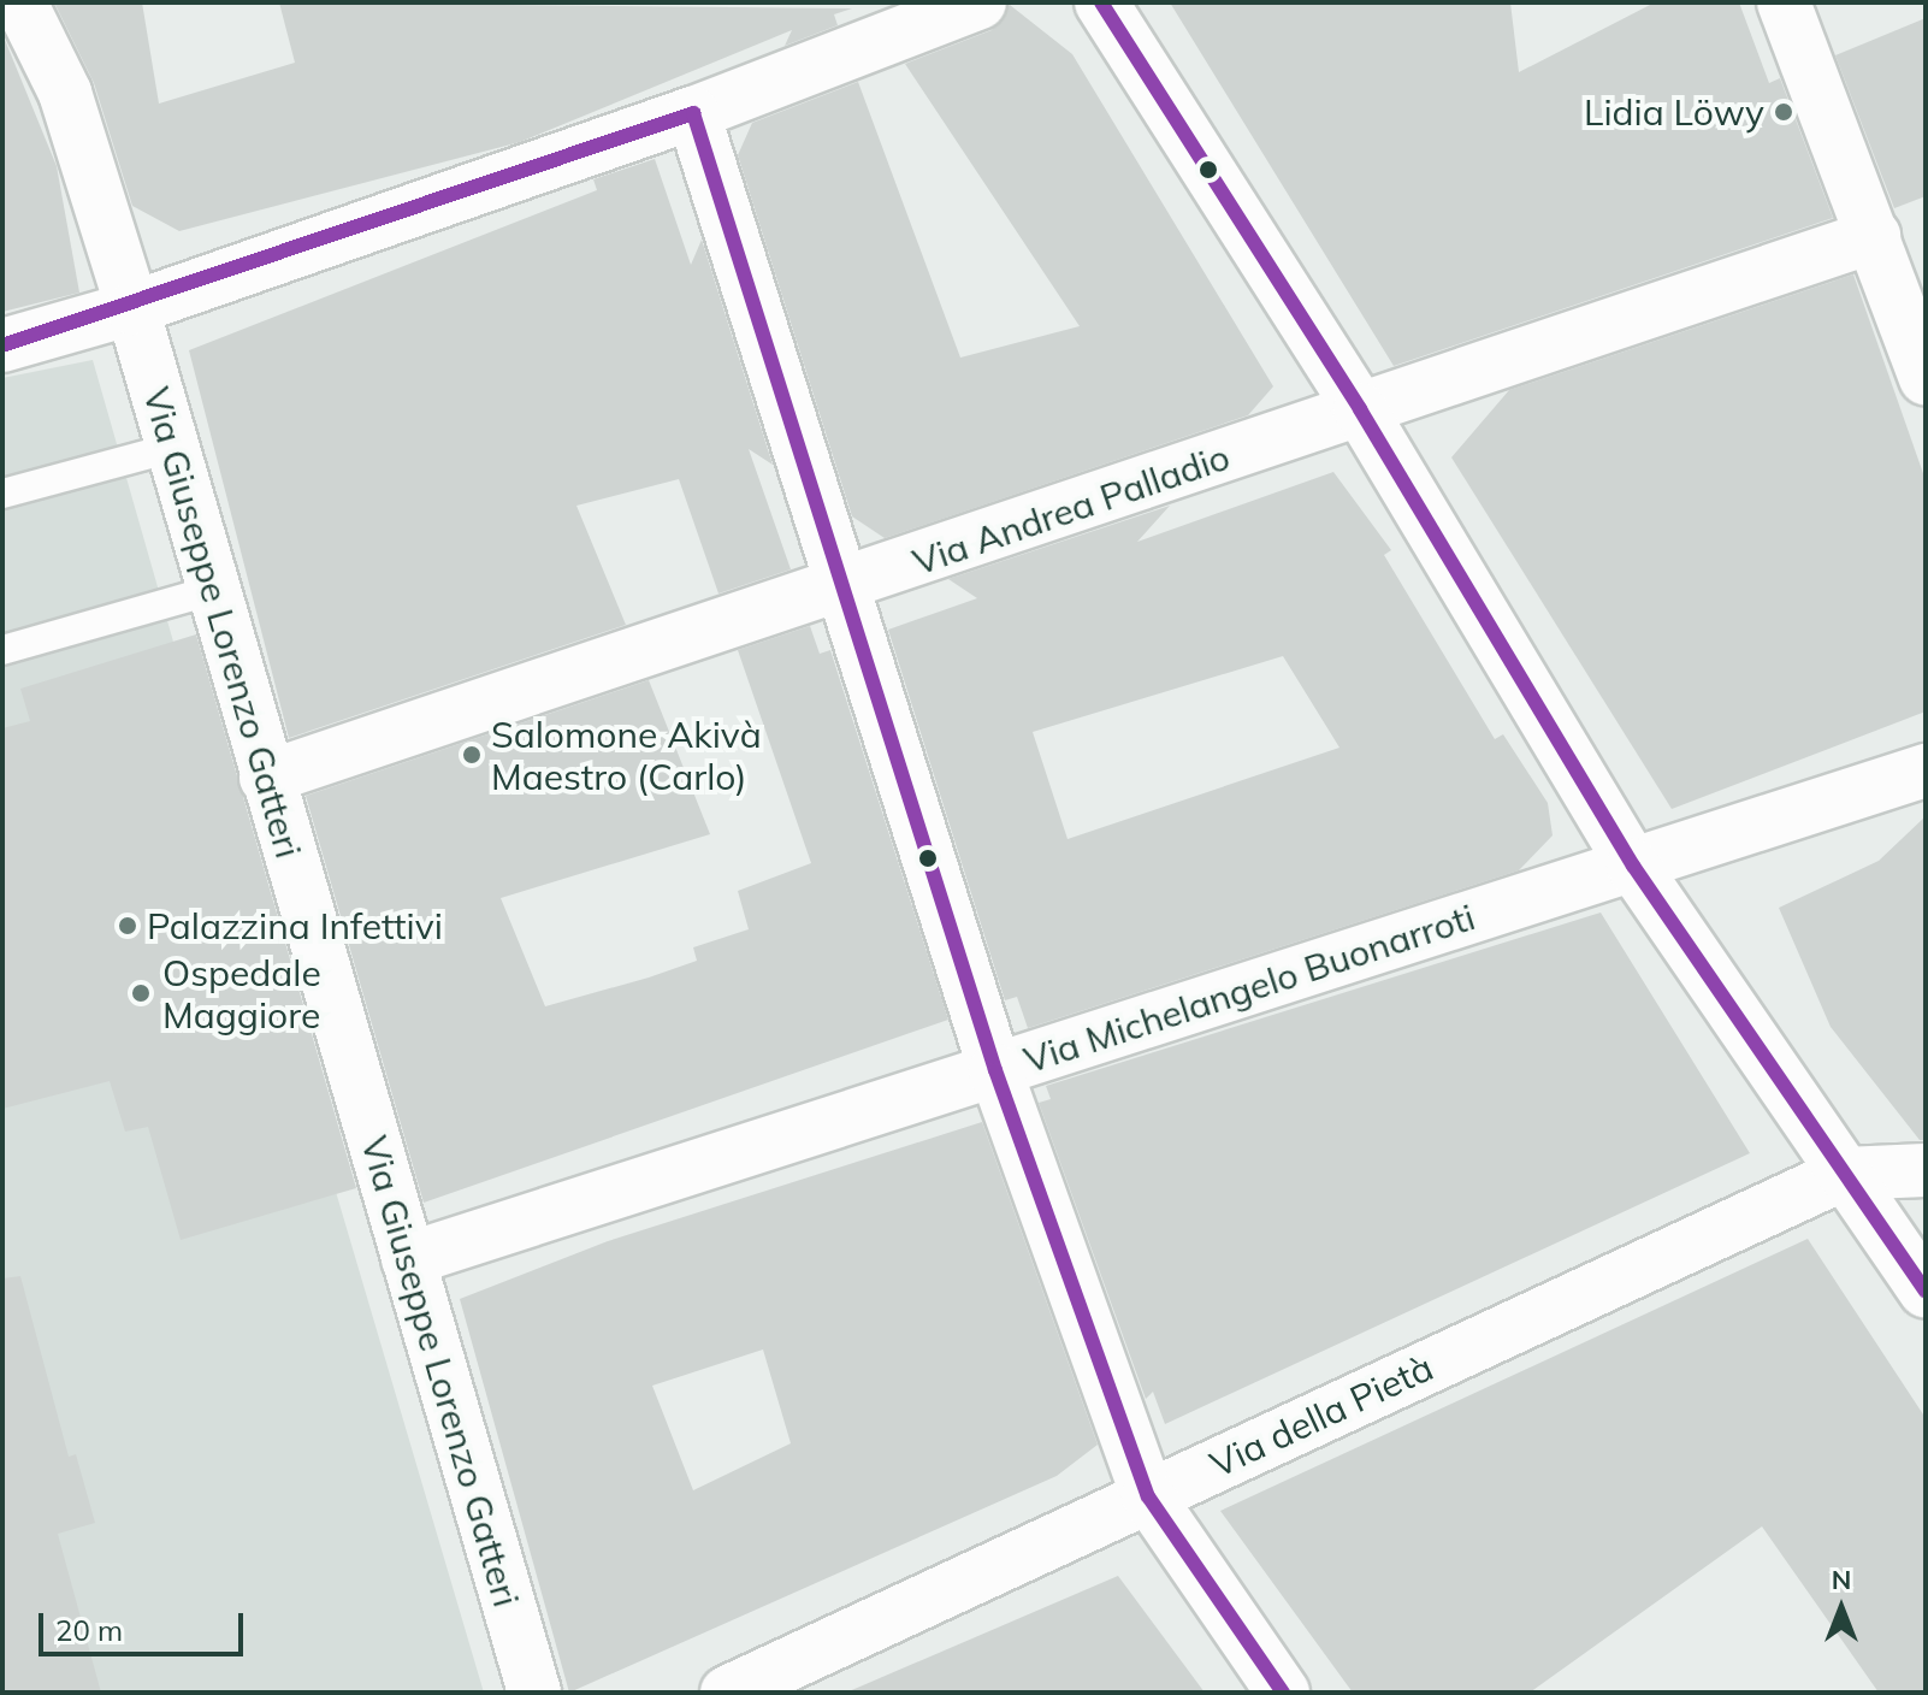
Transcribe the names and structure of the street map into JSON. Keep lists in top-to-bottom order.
{
  "streets": {
    "street": [
      "Via Andrea Palladio",
      "Via Giuseppe Lorenzo Gatteri",
      "Via Michelangelo Buonarroti",
      "Via della Pietà"
    ]
  },
  "crossings": [
    ["Via Andrea Palladio", "Via Giuseppe Lorenzo Gatteri"],
    ["Via Giuseppe Lorenzo Gatteri", "Via Michelangelo Buonarroti"]
  ],
  "places": [
    "Lidia Löwy",
    "Salomone Akivà Maestro (Carlo)",
    "Palazzina Infettivi",
    "Ospedale Maggiore"
  ],
  "scale_bar": "20 m",
  "north": "top"
}
